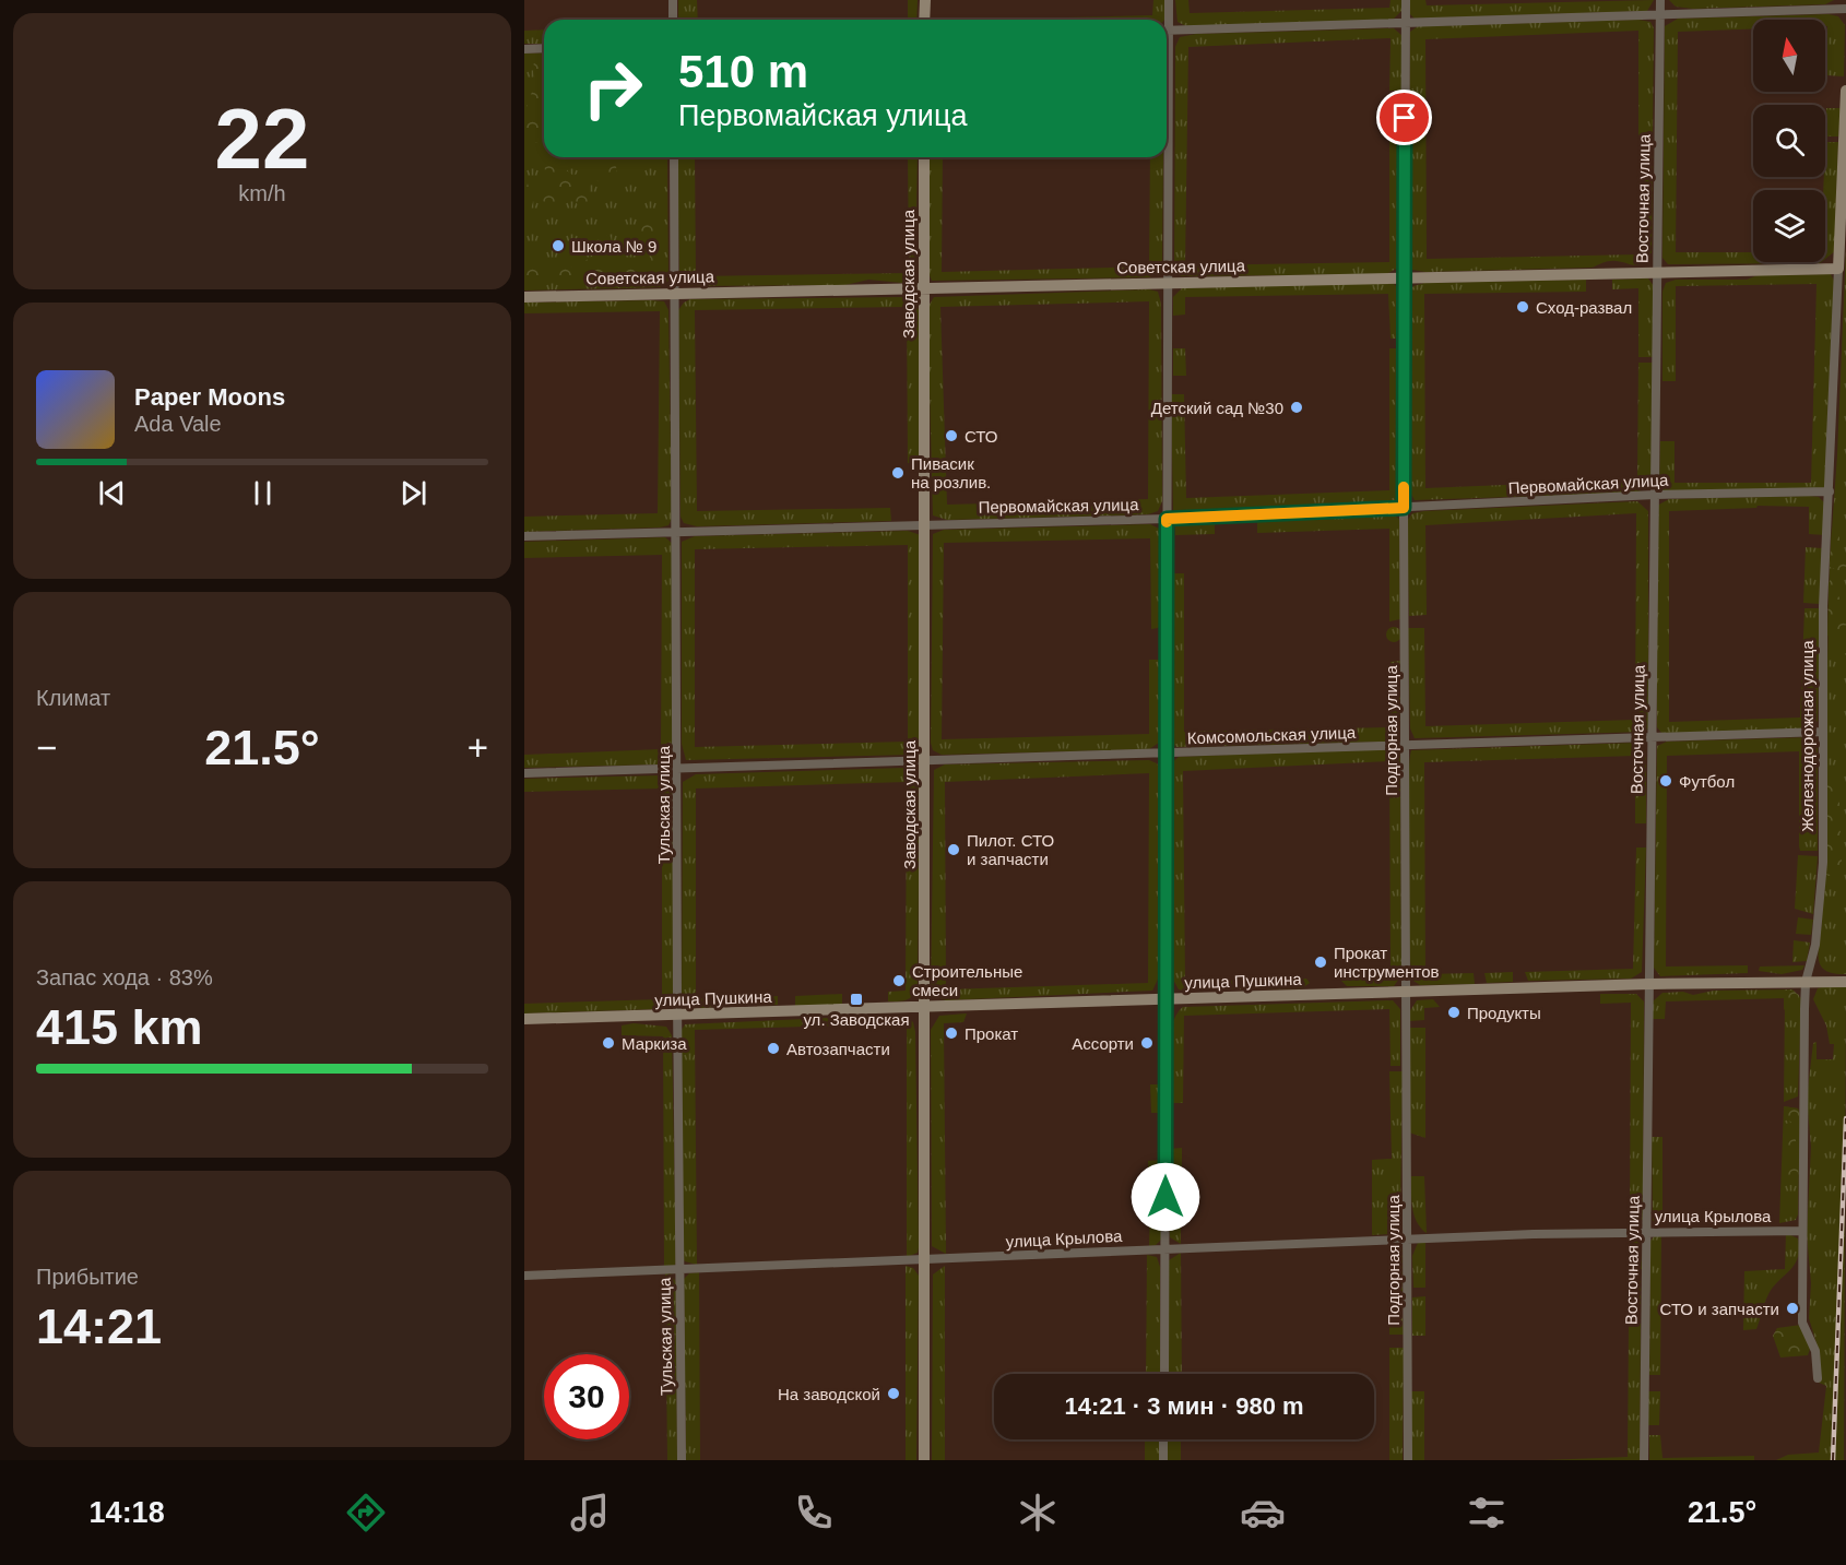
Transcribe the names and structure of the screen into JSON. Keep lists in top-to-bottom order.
{
  "streets": {
    "main road": [
      "Советская улица",
      "Заводская улица",
      "Железнодорожная улица",
      "улица Пушкина"
    ],
    "street": [
      "Восточная улица",
      "Первомайская улица",
      "Подгорная улица",
      "Комсомольская улица",
      "Тульская улица",
      "улица Крылова"
    ]
  },
  "crossings": [
    ["Восточная улица", "Советская улица"],
    ["Восточная улица", "Первомайская улица"],
    ["Восточная улица", "Комсомольская улица"],
    ["Восточная улица", "улица Пушкина"],
    ["Восточная улица", "улица Крылова"],
    ["Советская улица", "Заводская улица"],
    ["Советская улица", "Подгорная улица"],
    ["Советская улица", "Железнодорожная улица"],
    ["Советская улица", "Тульская улица"],
    ["Заводская улица", "Первомайская улица"],
    ["Заводская улица", "Комсомольская улица"],
    ["Заводская улица", "улица Пушкина"],
    ["Заводская улица", "улица Крылова"],
    ["Первомайская улица", "Подгорная улица"],
    ["Первомайская улица", "Железнодорожная улица"],
    ["Первомайская улица", "Тульская улица"],
    ["Подгорная улица", "Комсомольская улица"],
    ["Подгорная улица", "улица Пушкина"],
    ["Подгорная улица", "улица Крылова"],
    ["Комсомольская улица", "Железнодорожная улица"],
    ["Комсомольская улица", "Тульская улица"],
    ["Железнодорожная улица", "улица Пушкина"],
    ["Железнодорожная улица", "улица Крылова"],
    ["Тульская улица", "улица Пушкина"],
    ["Тульская улица", "улица Крылова"]
  ],
  "places": {
    "other": [
      "Школа № 9",
      "Сход-развал",
      "Детский сад №30",
      "СТО",
      "Пивасик на розлив.",
      "Футбол",
      "Пилот. СТО и запчасти",
      "Прокат инструментов",
      "Строительные смеси",
      "Продукты",
      "Прокат",
      "Маркиза",
      "Ассорти",
      "Автозапчасти",
      "СТО и запчасти",
      "На заводской"
    ],
    "transit": ["ул. Заводская"]
  },
  "north": "top",
  "page": {
    "tile": [
      ["22", "km/h"],
      "Климат",
      ["Запас хода · 83%", "415 km"],
      ["Прибытие", "14:21"]
    ],
    "turn": ["510 m", "Первомайская улица"],
    "song": ["Paper Moons", "Ada Vale"],
    "heat": ["−", "21.5°", "+"],
    "limit": "30",
    "trip": "14:21 · 3 мин · 980 m",
    "tabs": ["14:18", "21.5°"]
  }
}
